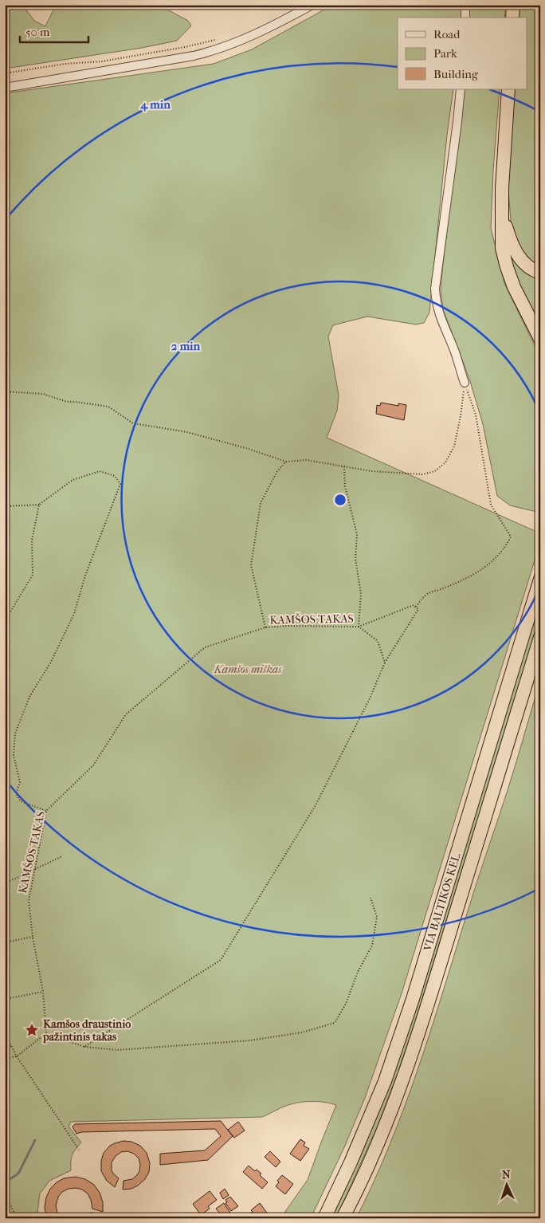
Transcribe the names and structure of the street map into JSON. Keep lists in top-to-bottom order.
{
  "streets": {
    "highway": ["VIA BALTIKOS KEL."],
    "path": ["KAMŠOS TAKAS"]
  },
  "parks": ["Kamšos miškas"],
  "places": {
    "place": ["Kamšos draustinio pažintinis takas"]
  },
  "legend": ["Road", "Park", "Building"],
  "scale_bar": "50 m",
  "north": "top",
  "rings": ["4 min", "2 min"]
}
